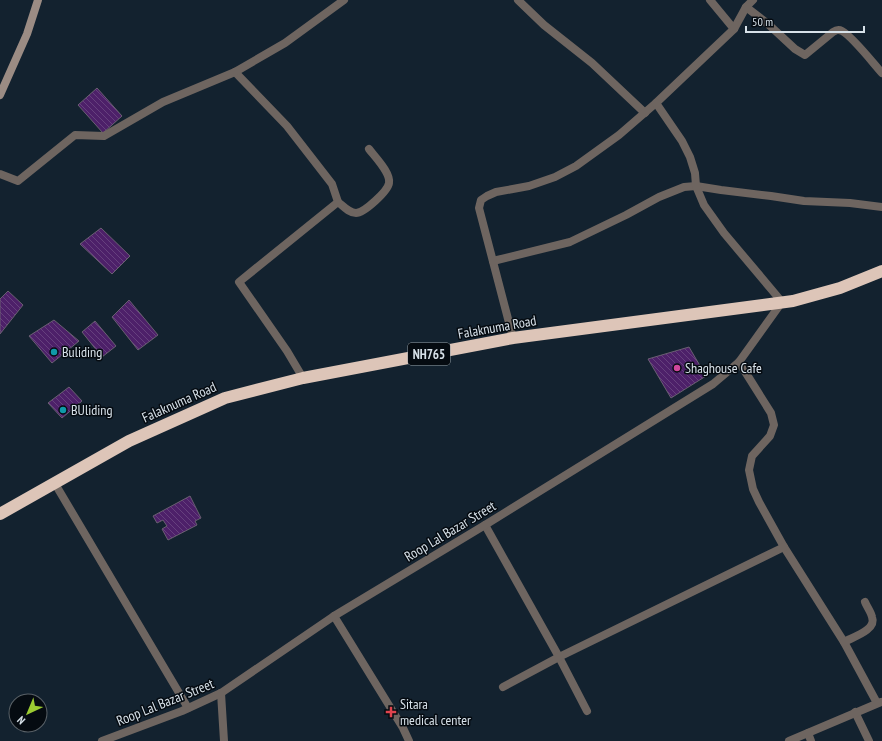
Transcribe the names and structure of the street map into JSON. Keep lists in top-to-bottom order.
{
  "streets": {
    "highway": ["Falaknuma Road", "NH765"],
    "street": ["Roop Lal Bazar Street"]
  },
  "crossings": [
    ["Falaknuma Road", "Roop Lal Bazar Street"]
  ],
  "places": {
    "other": ["Buliding", "Shaghouse Cafe", "BUliding"],
    "health": ["Sitara medical center"]
  },
  "scale_bar": "50 m",
  "north": "bottom left"
}
